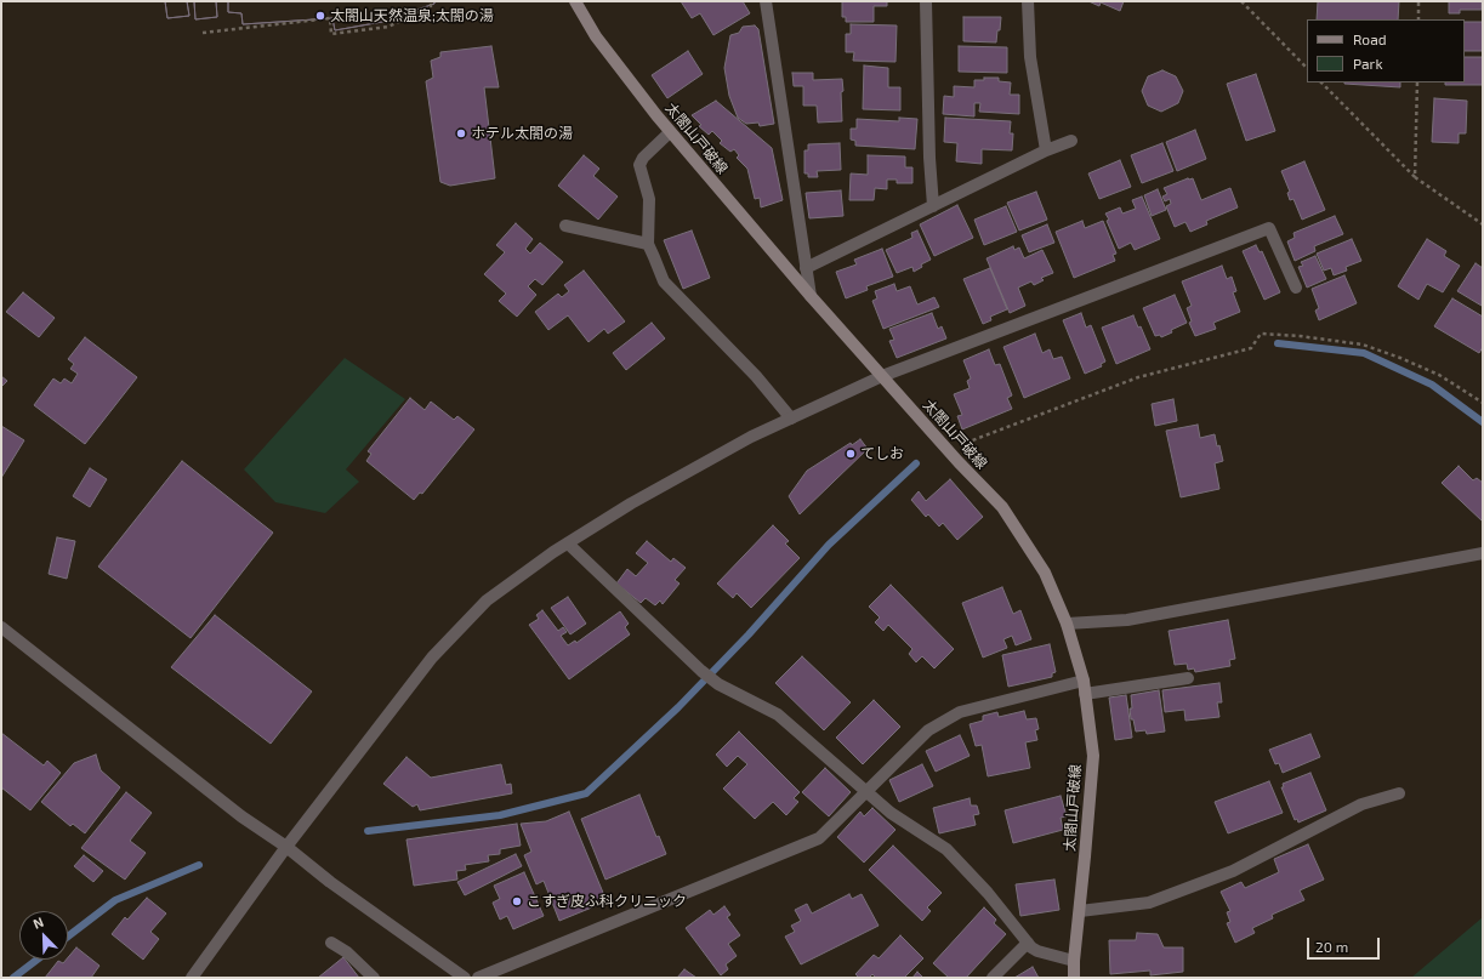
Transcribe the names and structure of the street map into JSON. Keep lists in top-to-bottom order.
{
  "streets": {
    "main road": ["太閤山戸破線"]
  },
  "places": [
    "太閤山天然温泉;太閤の湯",
    "ホテル太閤の湯",
    "てしお",
    "こすぎ皮ふ科クリニック"
  ],
  "legend": ["Road", "Park"],
  "scale_bar": "20 m",
  "north": "top left"
}
